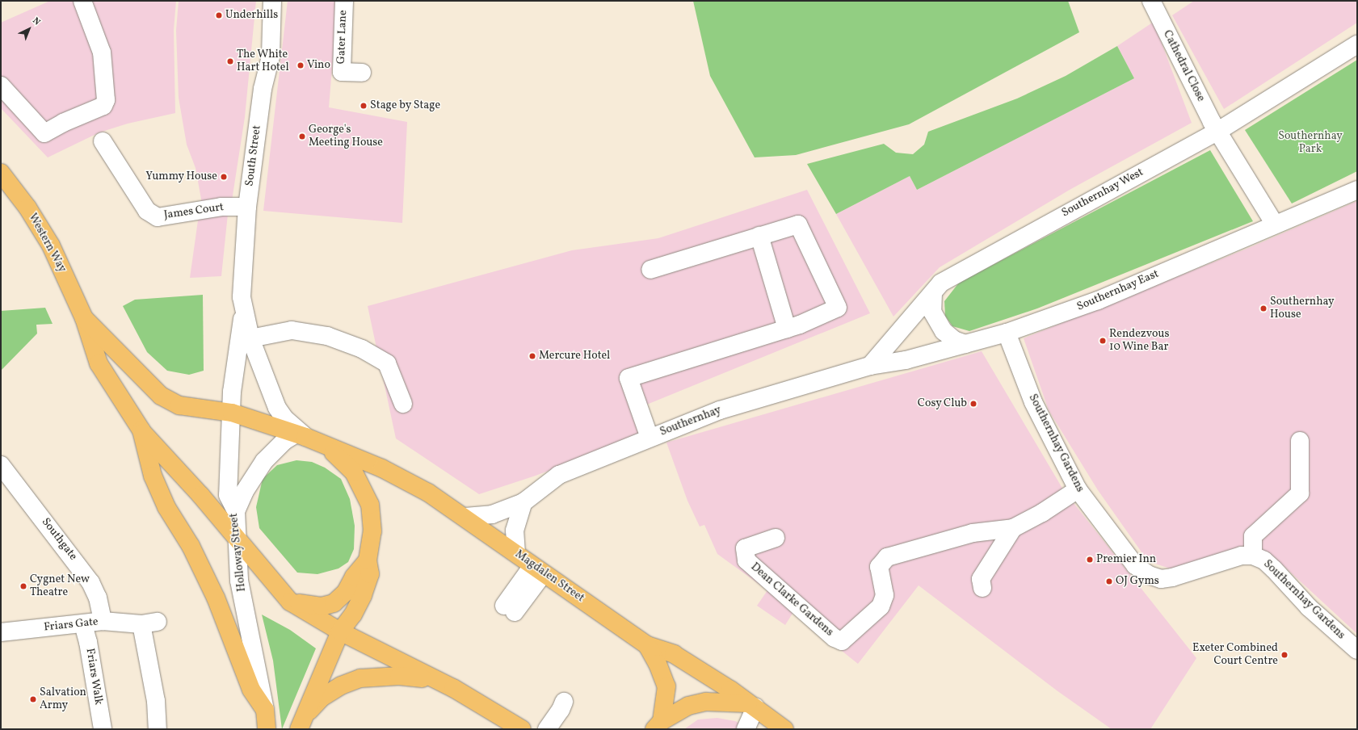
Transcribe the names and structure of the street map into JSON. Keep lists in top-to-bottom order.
{
  "streets": {
    "main road": ["Western Way", "Holloway Street", "Magdalen Street"],
    "street": [
      "Gater Lane",
      "Cathedral Close",
      "South Street",
      "Southernhay West",
      "James Court",
      "Southernhay East",
      "Southernhay",
      "Southernhay Gardens",
      "Southgate",
      "Dean Clarke Gardens",
      "Friars Gate",
      "Friars Walk"
    ]
  },
  "crossings": [
    ["Cathedral Close", "Southernhay West"],
    ["Cathedral Close", "Southernhay East"],
    ["South Street", "James Court"],
    ["South Street", "Holloway Street"],
    ["South Street", "Magdalen Street"],
    ["Southernhay West", "Southernhay East"],
    ["Southernhay West", "Southernhay"],
    ["Southernhay East", "Southernhay"],
    ["Southernhay East", "Southernhay Gardens"],
    ["Southernhay", "Magdalen Street"],
    ["Southernhay Gardens", "Dean Clarke Gardens"],
    ["Southgate", "Friars Gate"],
    ["Friars Gate", "Friars Walk"]
  ],
  "parks": ["Southernhay Park"],
  "places": [
    "Underhills",
    "The White Hart Hotel",
    "Vino",
    "Stage by Stage",
    "George's Meeting House",
    "Yummy House",
    "Southernhay House",
    "Rendezvous 10 Wine Bar",
    "Mercure Hotel",
    "Cosy Club",
    "Premier Inn",
    "OJ Gyms",
    "Cygnet New Theatre",
    "Exeter Combined Court Centre",
    "Salvation Army"
  ],
  "north": "top right"
}
